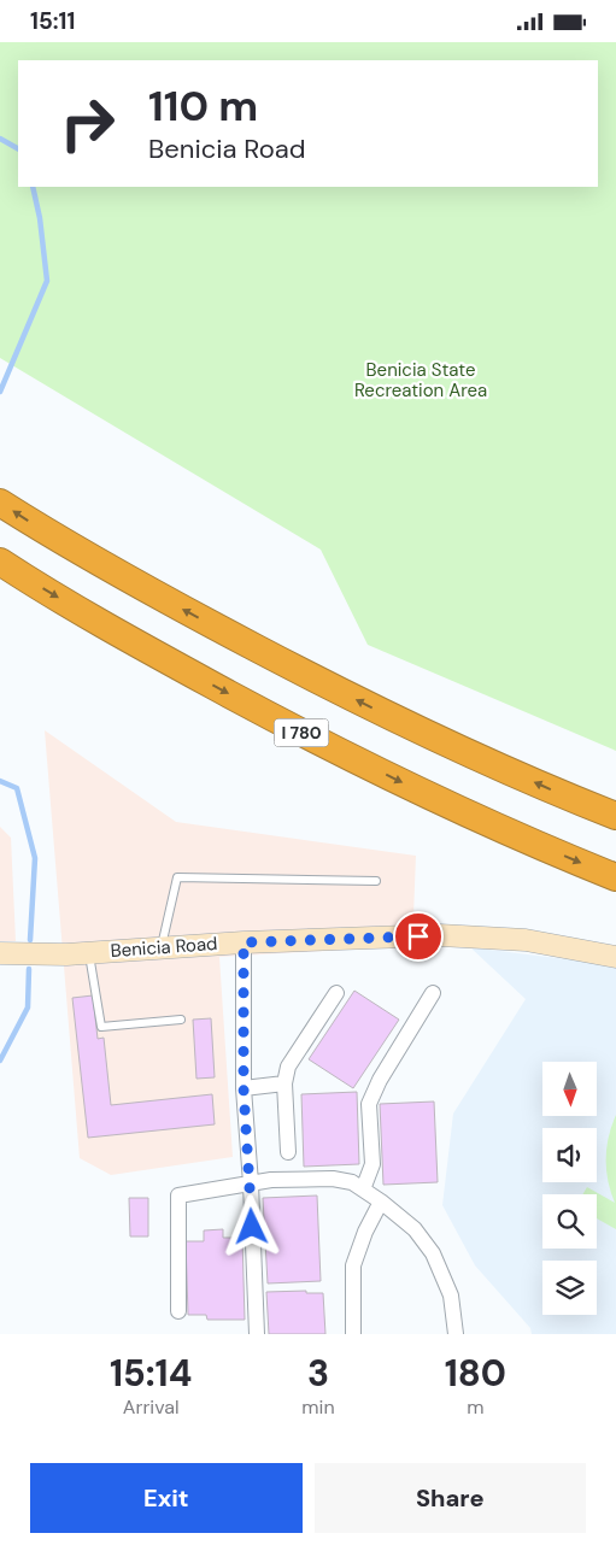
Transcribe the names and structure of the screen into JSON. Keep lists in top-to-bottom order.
{
  "streets": {
    "highway": ["I 780"],
    "main road": ["Benicia Road"]
  },
  "parks": ["Benicia State Recreation Area"],
  "north": "bottom",
  "page": {
    "status": "15:11",
    "turn": ["110 m", "Benicia Road"],
    "eta": [
      "15:14",
      "Arrival",
      "3",
      "min",
      "180",
      "m"
    ],
    "buttons": ["Exit", "Share"]
  }
}
